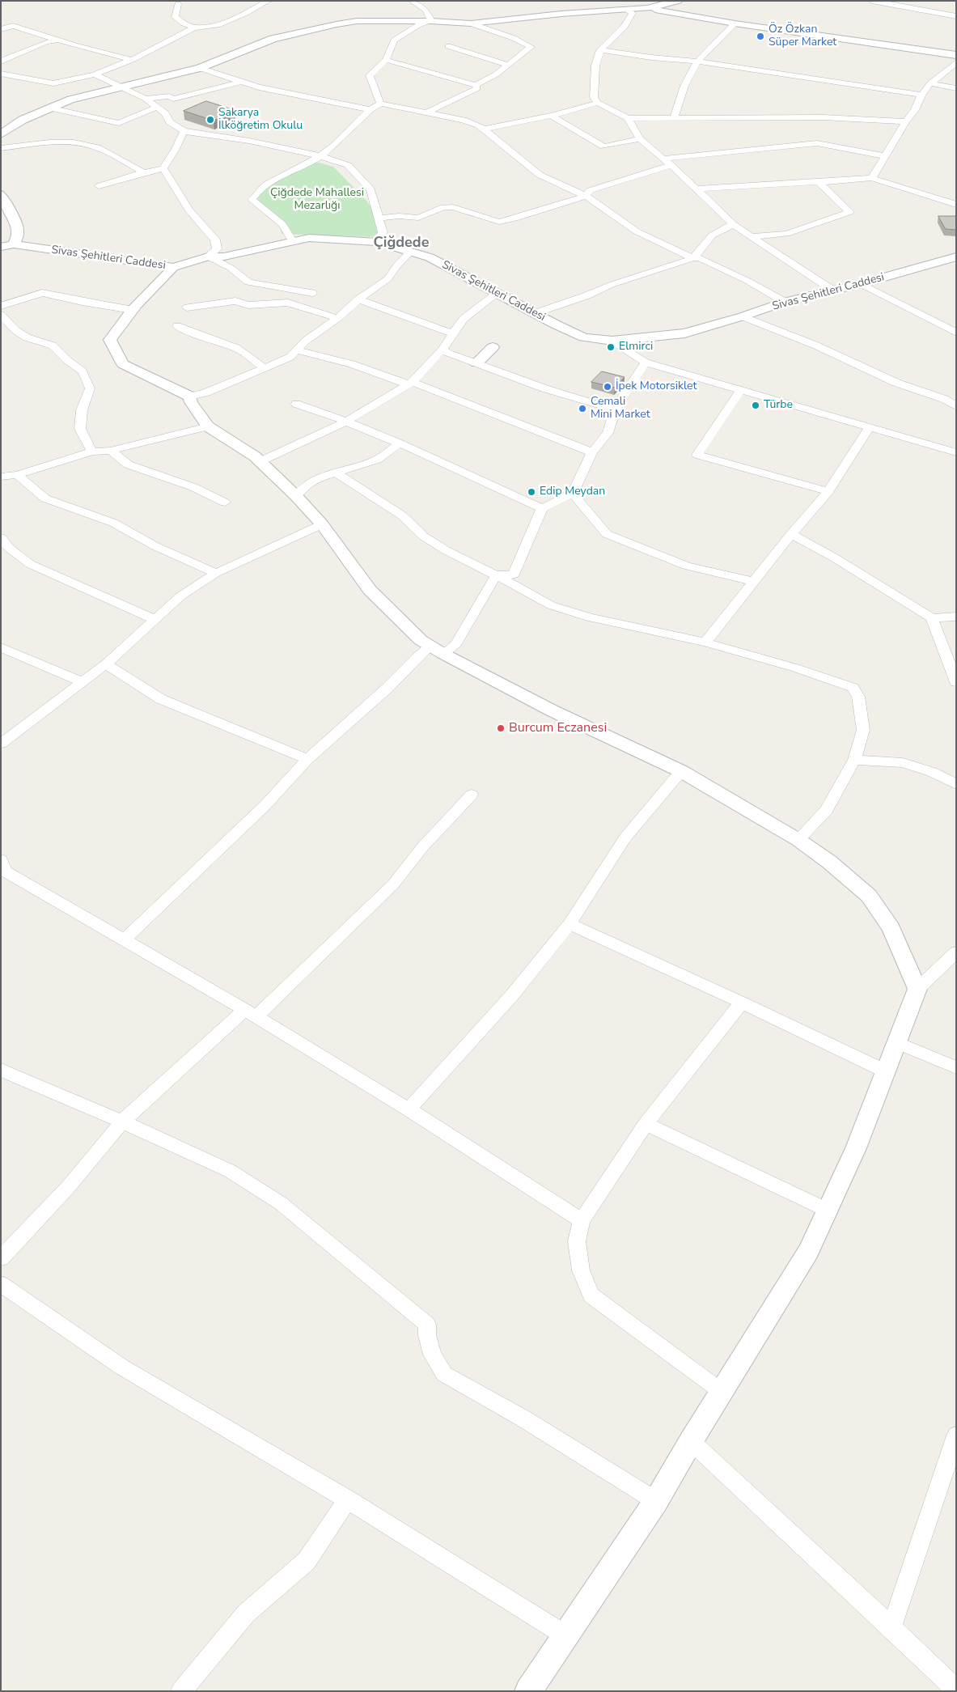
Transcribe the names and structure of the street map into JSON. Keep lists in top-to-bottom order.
{
  "streets": {
    "street": ["Sivas Şehitleri Caddesi"]
  },
  "districts": ["Çiğdede"],
  "parks": ["Çiğdede Mahallesi Mezarlığı"],
  "places": [
    "Öz Özkan Süper Market",
    "Sakarya İlköğretim Okulu",
    "Elmirci",
    "İpek Motorsiklet",
    "Türbe",
    "Cemali Mini Market",
    "Edip Meydan",
    "Burcum Eczanesi"
  ]
}
